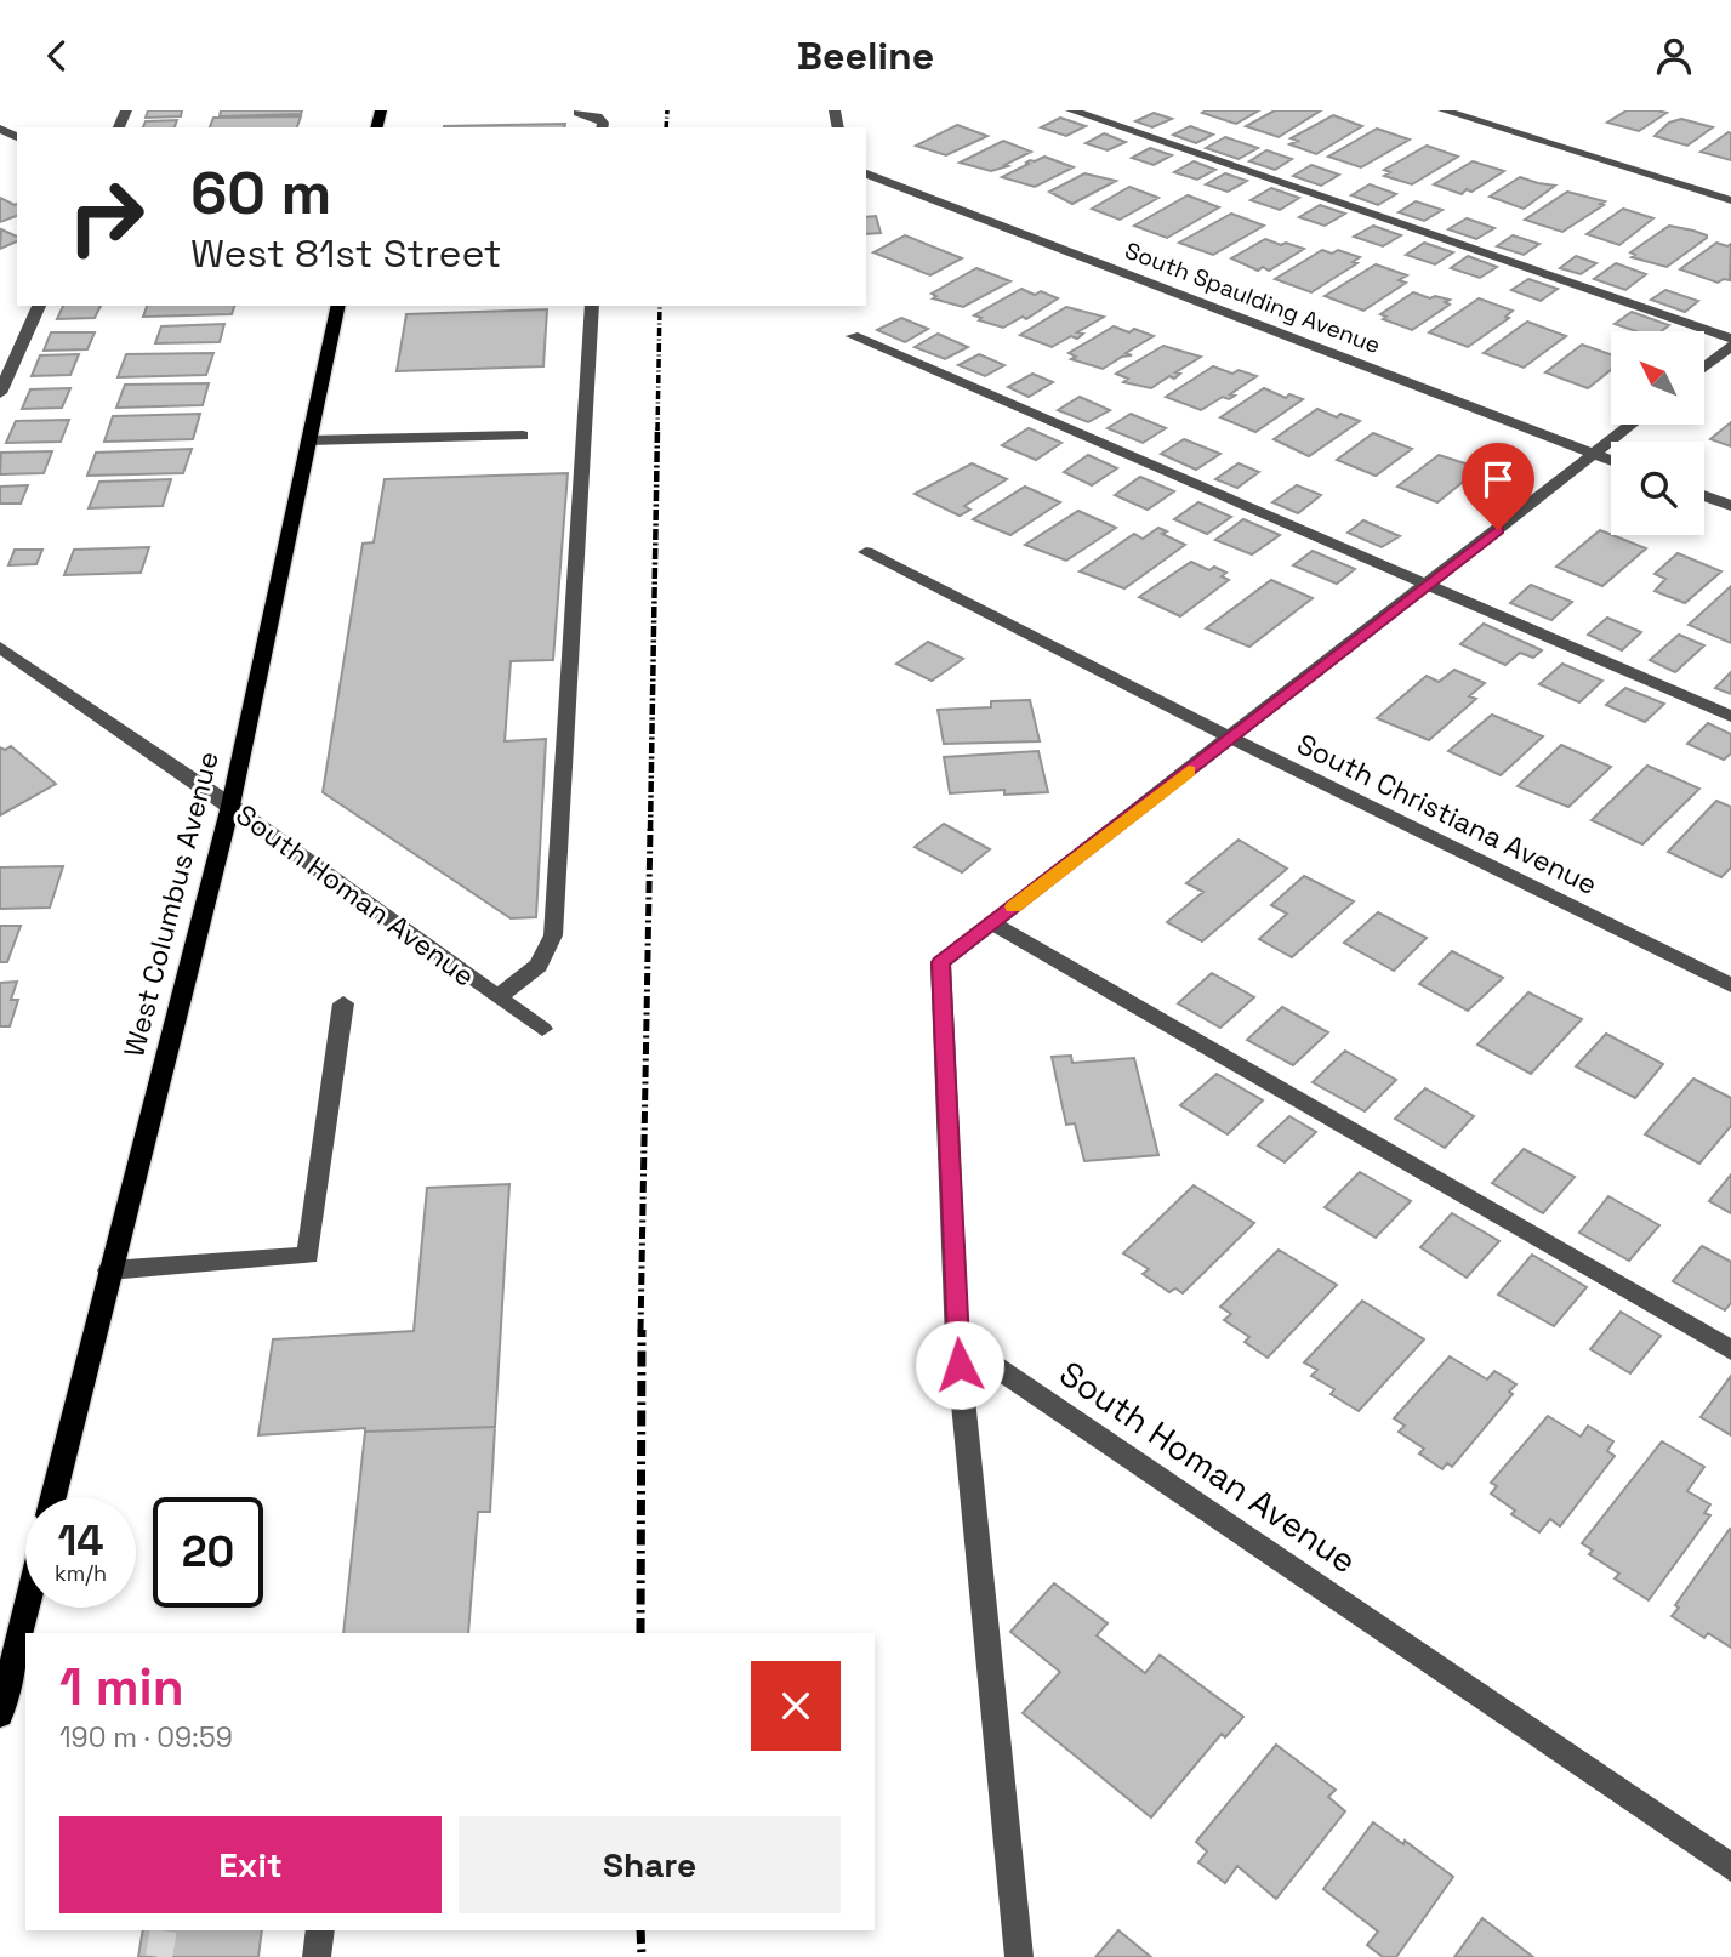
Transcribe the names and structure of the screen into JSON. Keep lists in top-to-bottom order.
{
  "streets": {
    "main road": ["West Columbus Avenue"],
    "street": ["South Spaulding Avenue", "South Christiana Avenue", "South Homan Avenue"]
  },
  "crossings": [
    ["South Homan Avenue", "West Columbus Avenue"]
  ],
  "north": "top left",
  "page": {
    "header": "Beeline",
    "turn": ["60 m", "West 81st Street"],
    "speed": "14 km/h",
    "limit": "20",
    "heading": ["1 min", "190 m · 09:59"],
    "buttons": ["Exit", "Share"]
  }
}
